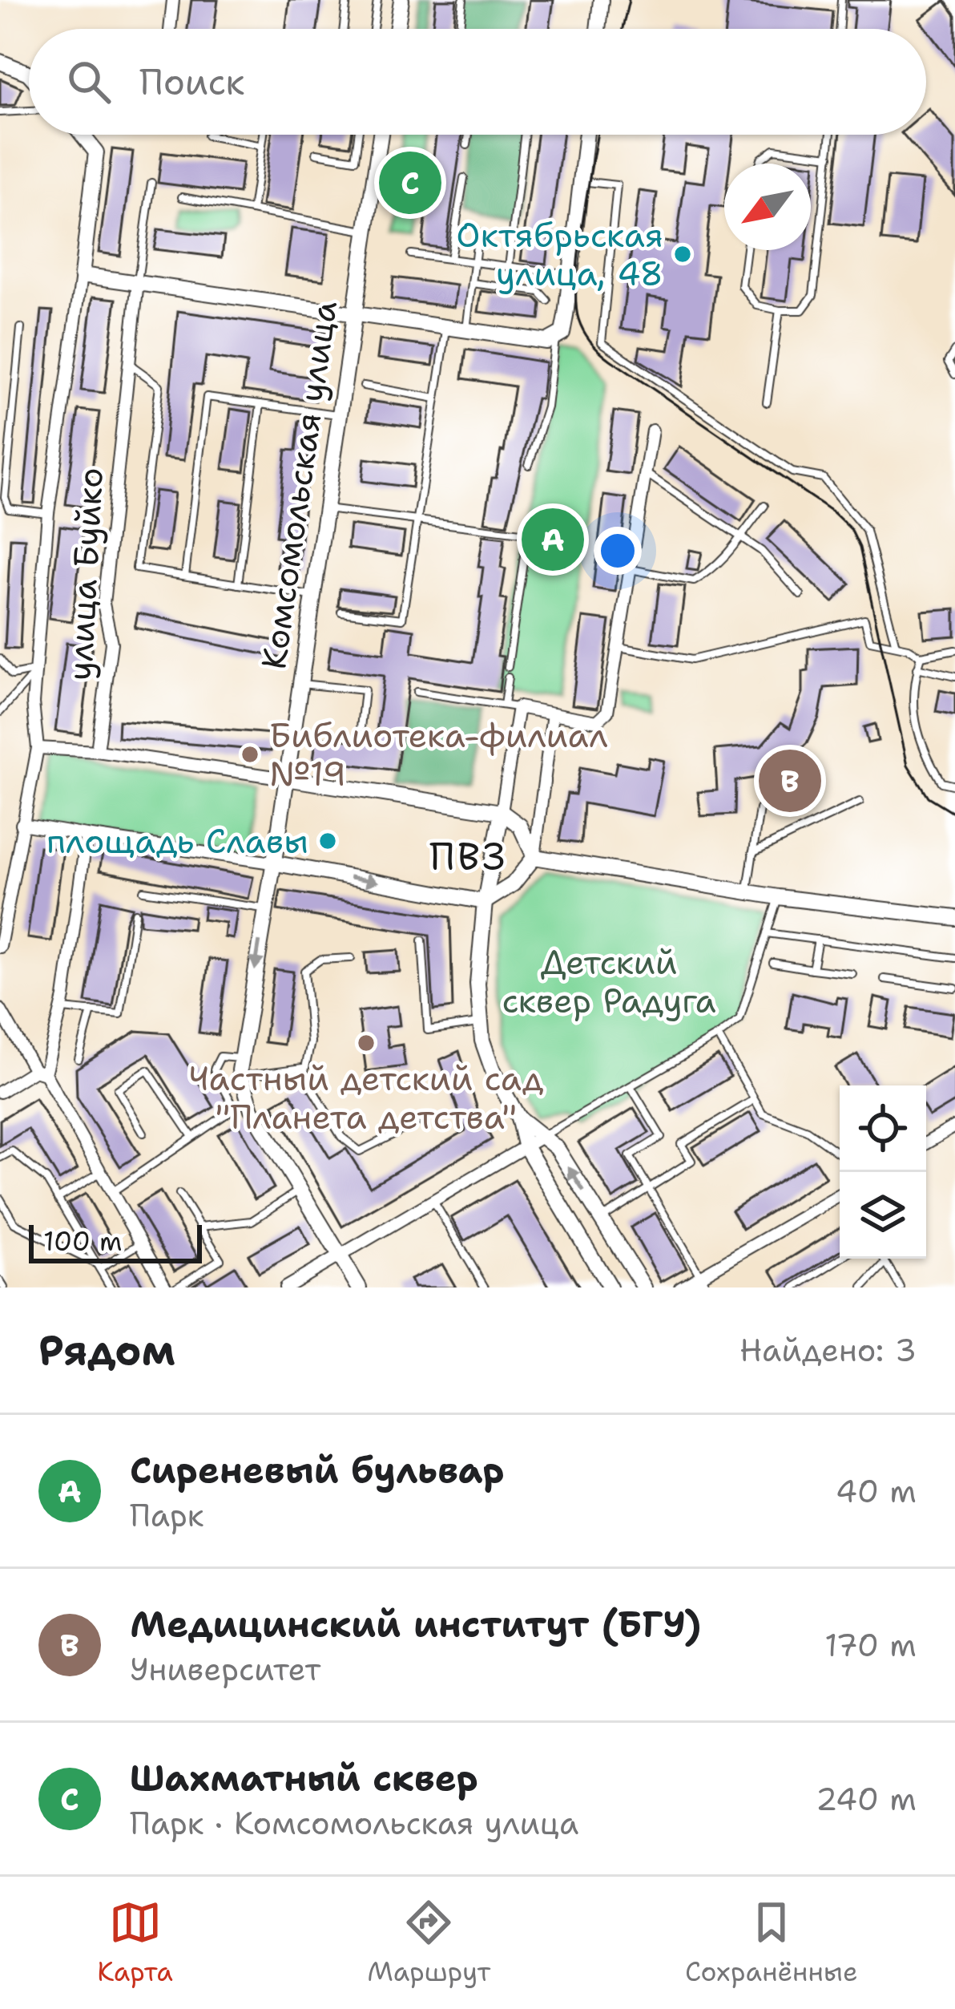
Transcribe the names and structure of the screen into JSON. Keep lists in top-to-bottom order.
{
  "streets": {
    "street": ["Комсомольская улица", "улица Буйко"]
  },
  "districts": ["ПВЗ"],
  "parks": ["Детский сквер Радуга"],
  "places": [
    "Октябрьская улица, 48",
    "Библиотека-филиал №19",
    "площадь Славы",
    "Частный детский сад \"Планета детства\""
  ],
  "scale_bar": "100 m",
  "north": "bottom left",
  "page": {
    "search": "Поиск",
    "pins": ["C", "A", "B"],
    "scale": "100 m",
    "heading": ["Рядом", "Найдено: 3"],
    "list": [
      {
        "mark": "A",
        "name": "Сиреневый бульвар",
        "note": "Парк",
        "value": "40 m"
      },
      {
        "mark": "B",
        "name": "Медицинский институт (БГУ)",
        "note": "Университет",
        "value": "170 m"
      },
      {
        "mark": "C",
        "name": "Шахматный сквер",
        "note": "Парк · Комсомольская улица",
        "value": "240 m"
      }
    ],
    "nav": ["Карта", "Маршрут", "Сохранённые"]
  }
}
